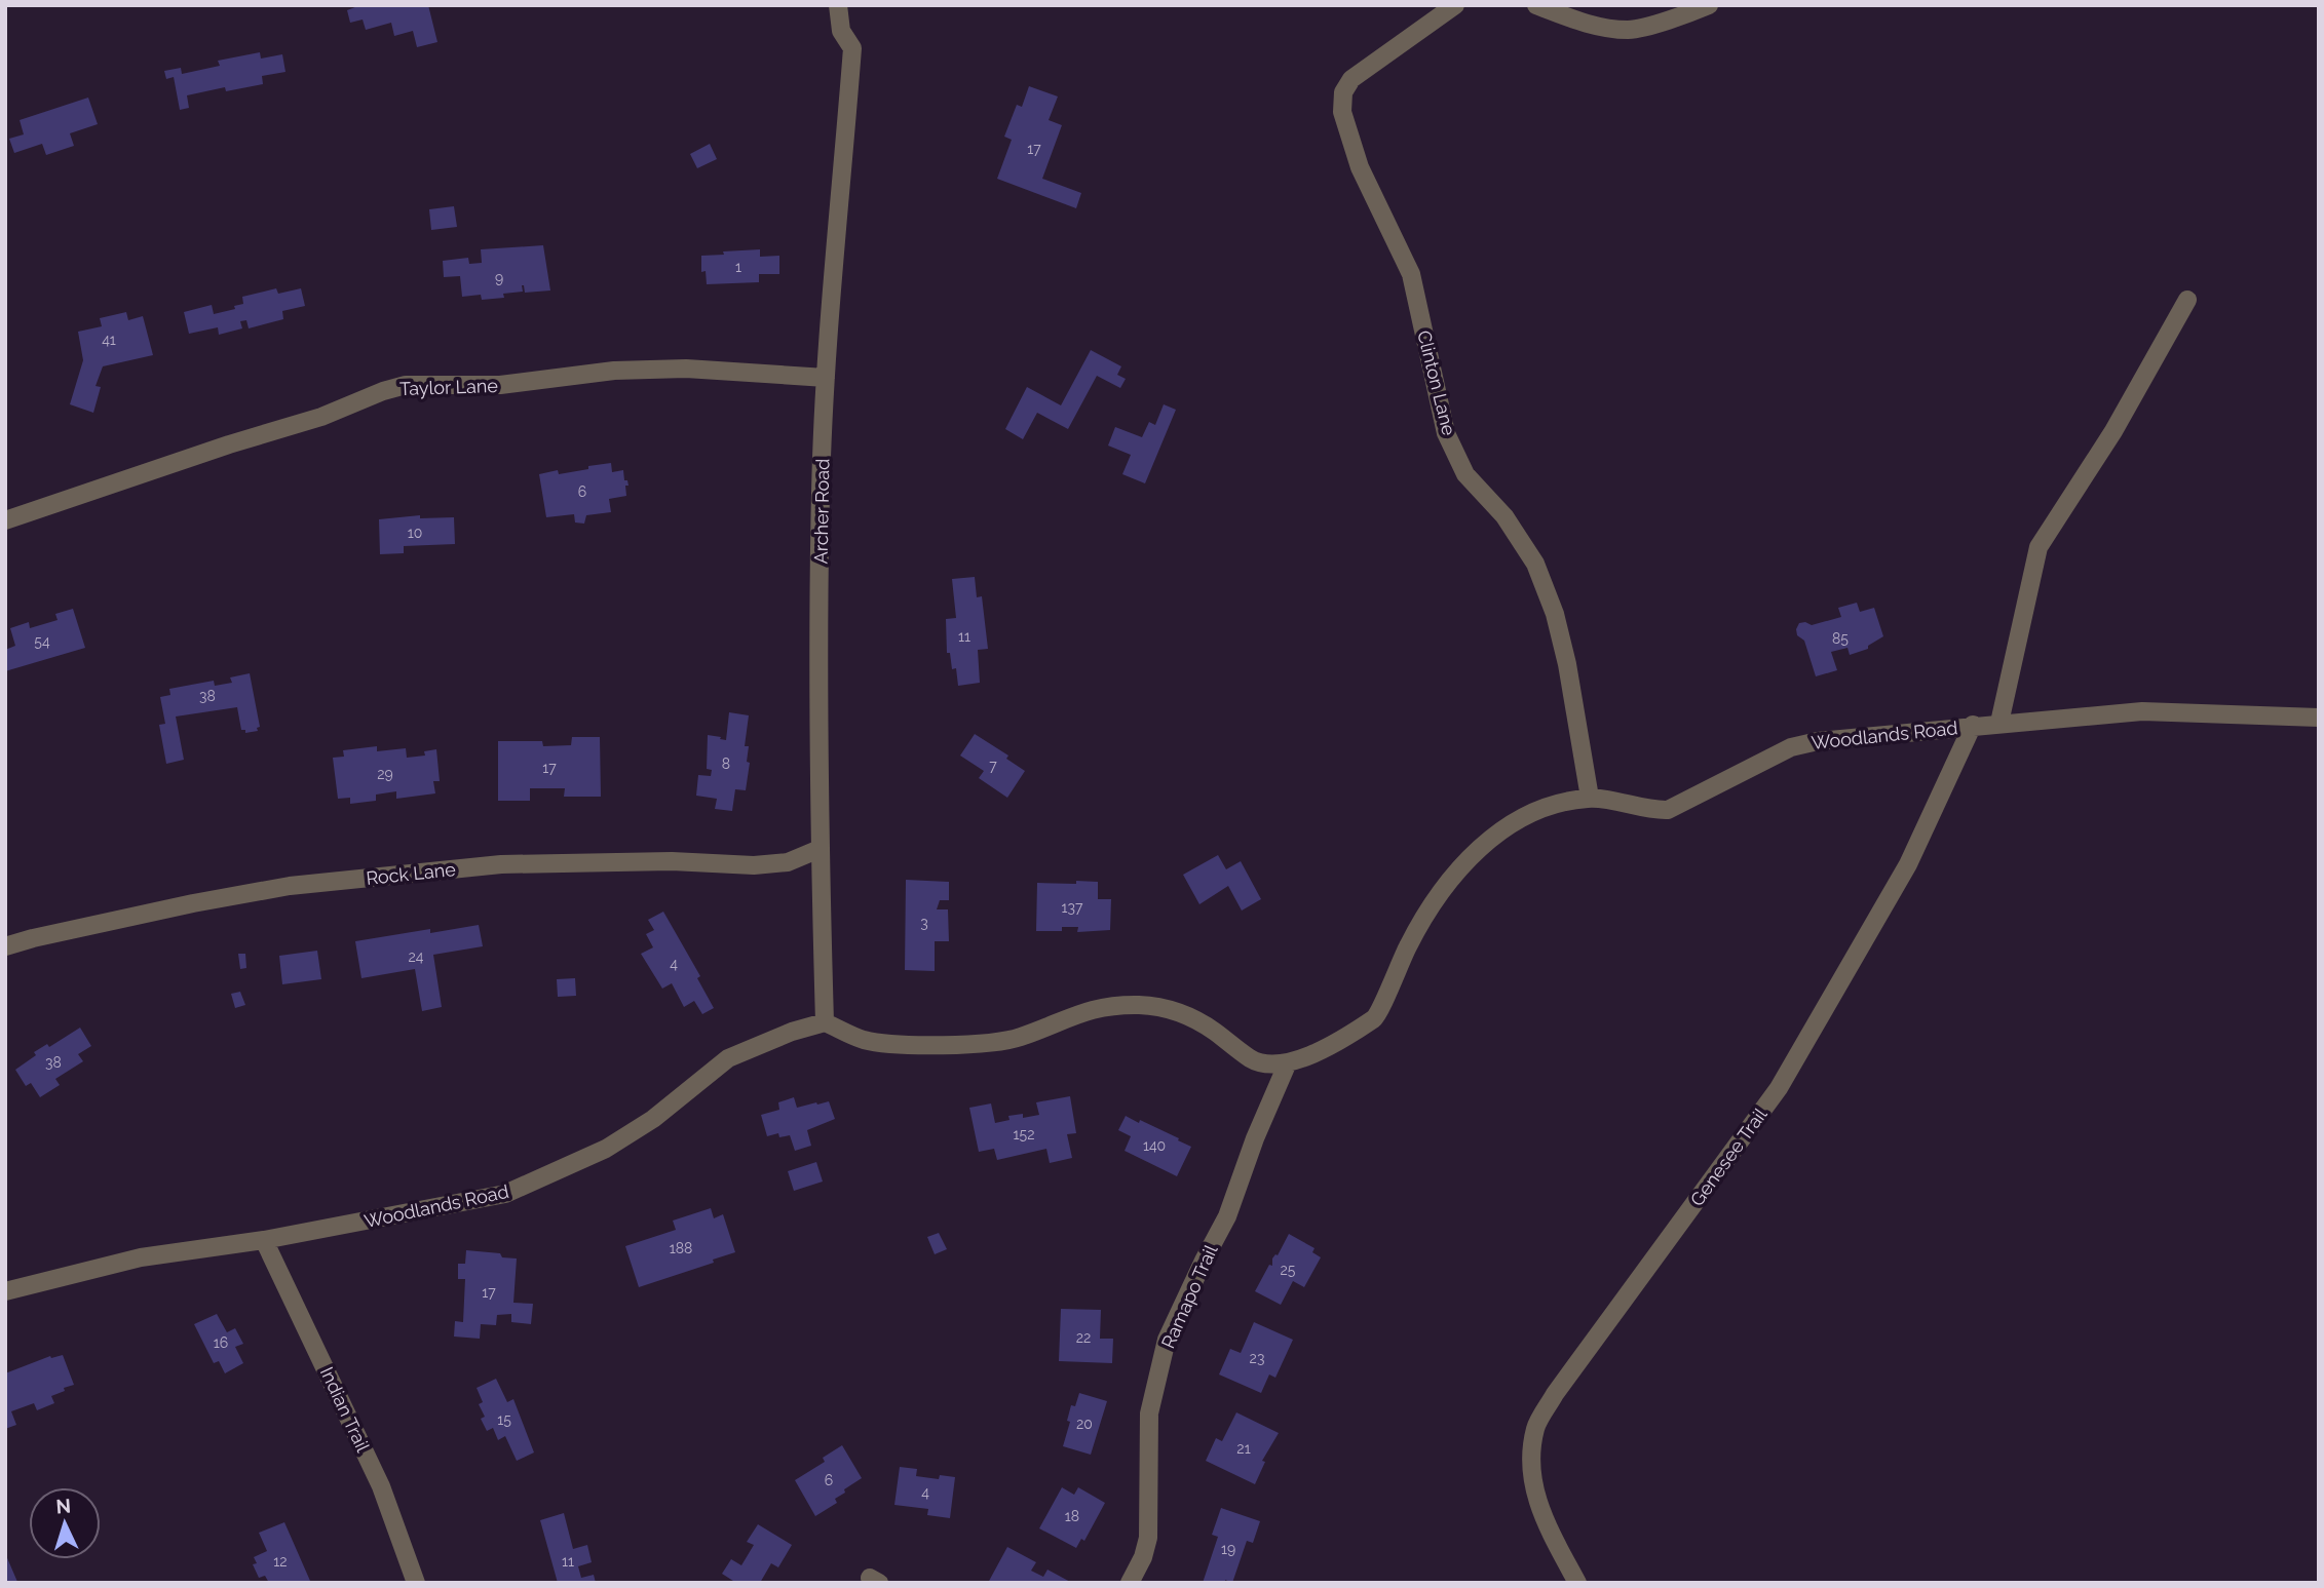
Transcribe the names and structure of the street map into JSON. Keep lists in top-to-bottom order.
{
  "streets": {
    "street": [
      "Clinton Lane",
      "Taylor Lane",
      "Archer Road",
      "Woodlands Road",
      "Rock Lane",
      "Genesee Trail",
      "Ramapo Trail",
      "Indian Trail"
    ]
  },
  "crossings": [
    ["Clinton Lane", "Woodlands Road"],
    ["Taylor Lane", "Archer Road"],
    ["Archer Road", "Woodlands Road"],
    ["Archer Road", "Rock Lane"],
    ["Woodlands Road", "Genesee Trail"],
    ["Woodlands Road", "Ramapo Trail"],
    ["Woodlands Road", "Indian Trail"]
  ],
  "house_numbers": [
    "17",
    "1",
    "9",
    "41",
    "6",
    "10",
    "11",
    "85",
    "54",
    "38",
    "8",
    "7",
    "17",
    "29",
    "137",
    "3",
    "24",
    "4",
    "38",
    "152",
    "140",
    "188",
    "25",
    "17",
    "22",
    "16",
    "23",
    "15",
    "20",
    "21",
    "6",
    "4",
    "18",
    "19",
    "12",
    "11"
  ],
  "north": "top"
}
